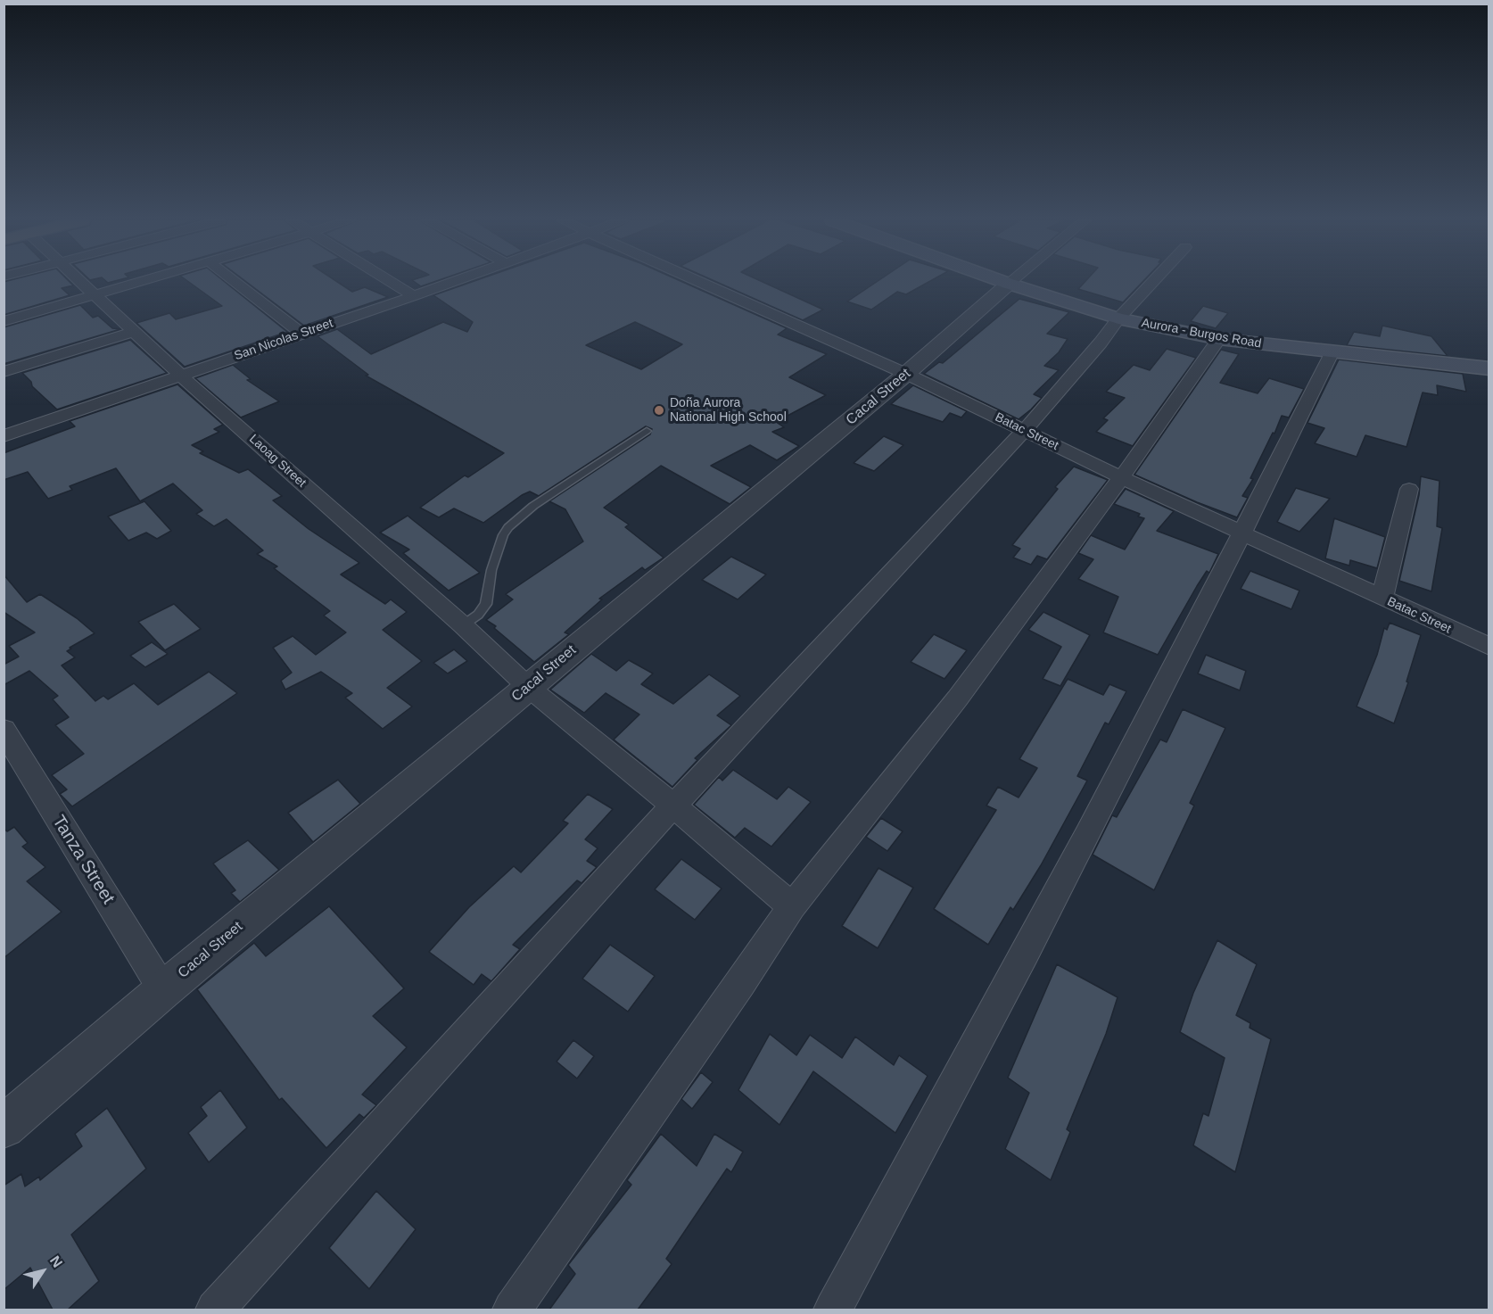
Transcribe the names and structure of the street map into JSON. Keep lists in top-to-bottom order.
{
  "streets": {
    "main road": ["Aurora - Burgos Road"],
    "street": [
      "San Nicolas Street",
      "Cacal Street",
      "Batac Street",
      "Laoag Street",
      "Tanza Street"
    ]
  },
  "crossings": [
    ["Aurora - Burgos Road", "Cacal Street"],
    ["San Nicolas Street", "Laoag Street"],
    ["Cacal Street", "Batac Street"],
    ["Cacal Street", "Laoag Street"],
    ["Cacal Street", "Tanza Street"]
  ],
  "places": ["Doña Aurora National High School"],
  "north": "top right"
}
